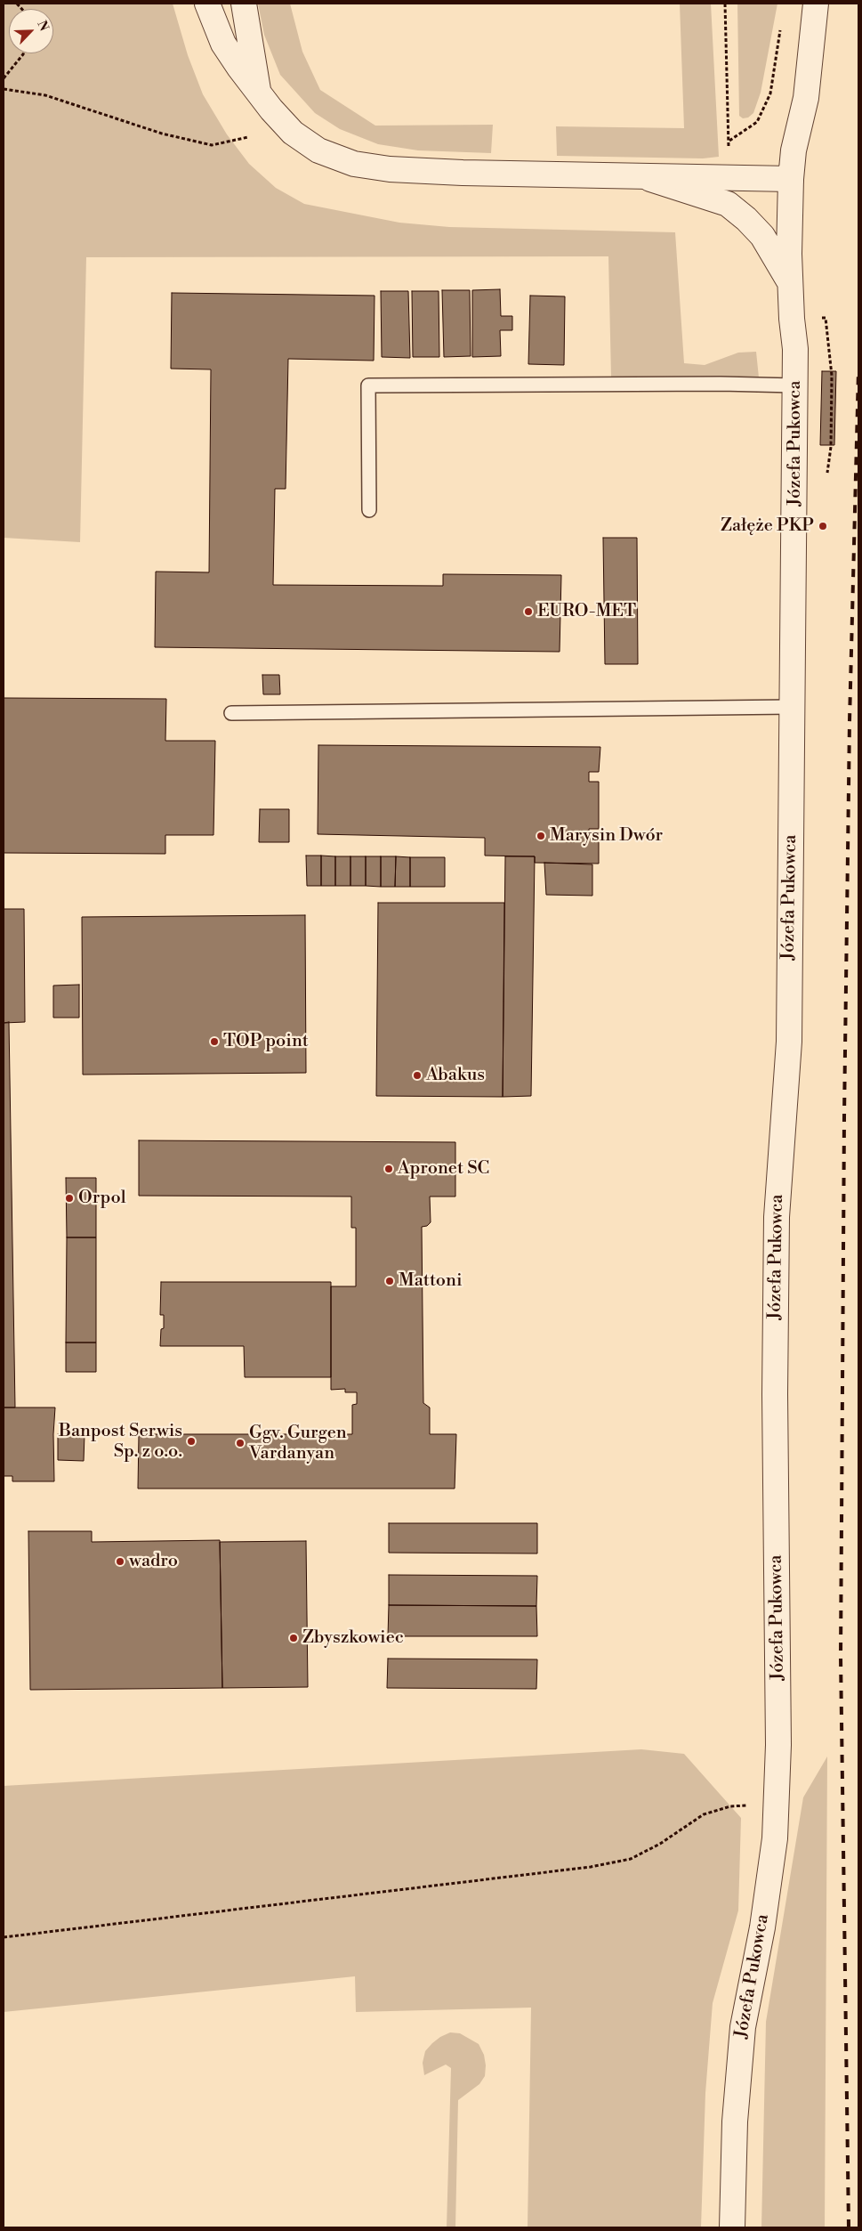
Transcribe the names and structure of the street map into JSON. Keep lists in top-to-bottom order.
{
  "streets": {
    "street": ["Józefa Pukowca"]
  },
  "places": [
    "Załęże PKP",
    "EURO-MET",
    "Marysin Dwór",
    "TOP point",
    "Abakus",
    "Apronet SC",
    "Orpol",
    "Mattoni",
    "Banpost Serwis Sp. z o.o.",
    "Ggv. Gurgen Vardanyan",
    "wadro",
    "Zbyszkowiec"
  ],
  "north": "top right"
}
